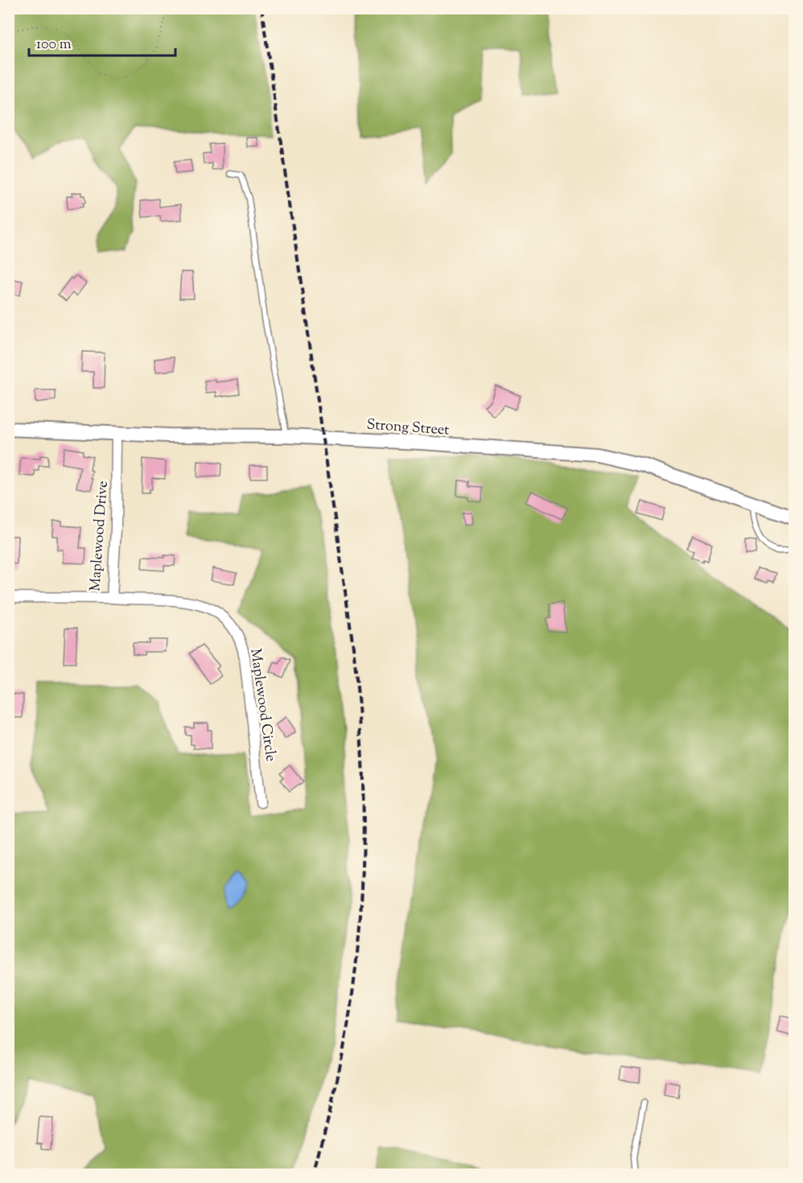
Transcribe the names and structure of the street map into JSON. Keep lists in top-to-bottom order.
{
  "streets": {
    "main road": ["Strong Street"],
    "street": ["Maplewood Drive", "Maplewood Circle"]
  },
  "crossings": [
    ["Strong Street", "Maplewood Drive"],
    ["Maplewood Drive", "Maplewood Circle"]
  ],
  "scale_bar": "100 m"
}
